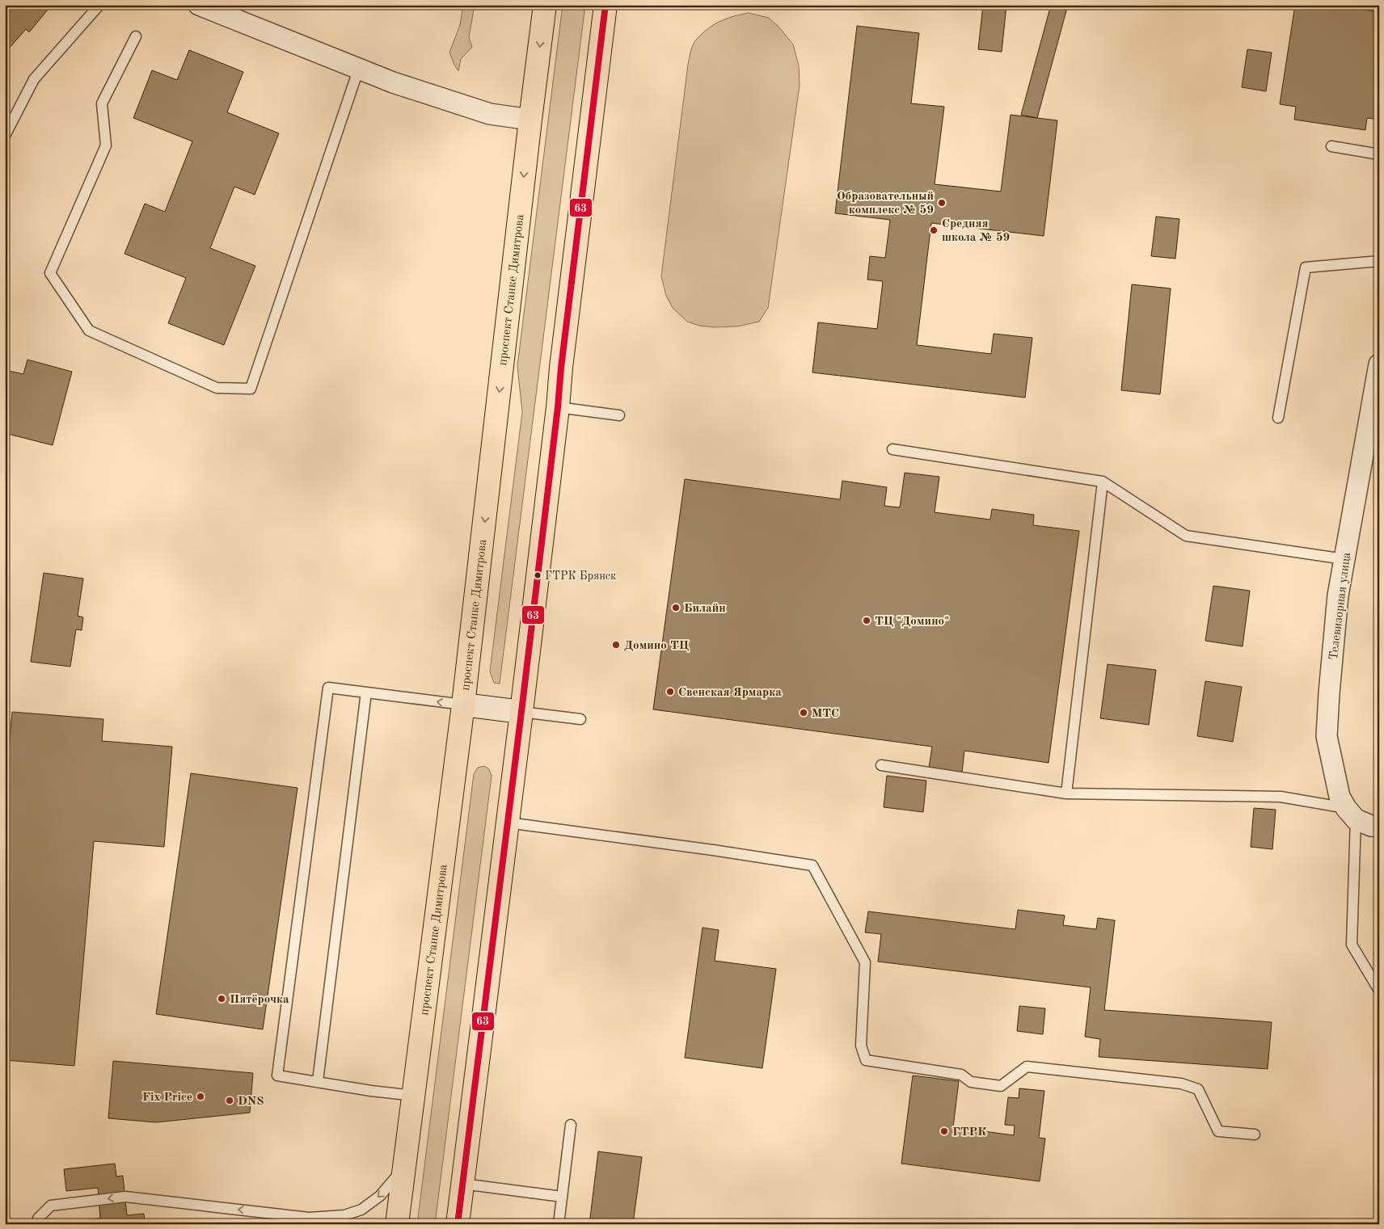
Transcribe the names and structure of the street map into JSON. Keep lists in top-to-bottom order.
{
  "streets": {
    "main road": ["проспект Станке Димитрова"],
    "street": ["Телевизорная улица"]
  },
  "places": [
    "Образовательный комплекс № 59",
    "Средняя школа № 59",
    "ГТРК Брянск",
    "Билайн",
    "ТЦ \"Домино\"",
    "Домино ТЦ",
    "Свенская Ярмарка",
    "МТС",
    "Пятёрочка",
    "Fix Price",
    "DNS",
    "ГТРК"
  ],
  "lines": ["transit line 63"]
}
